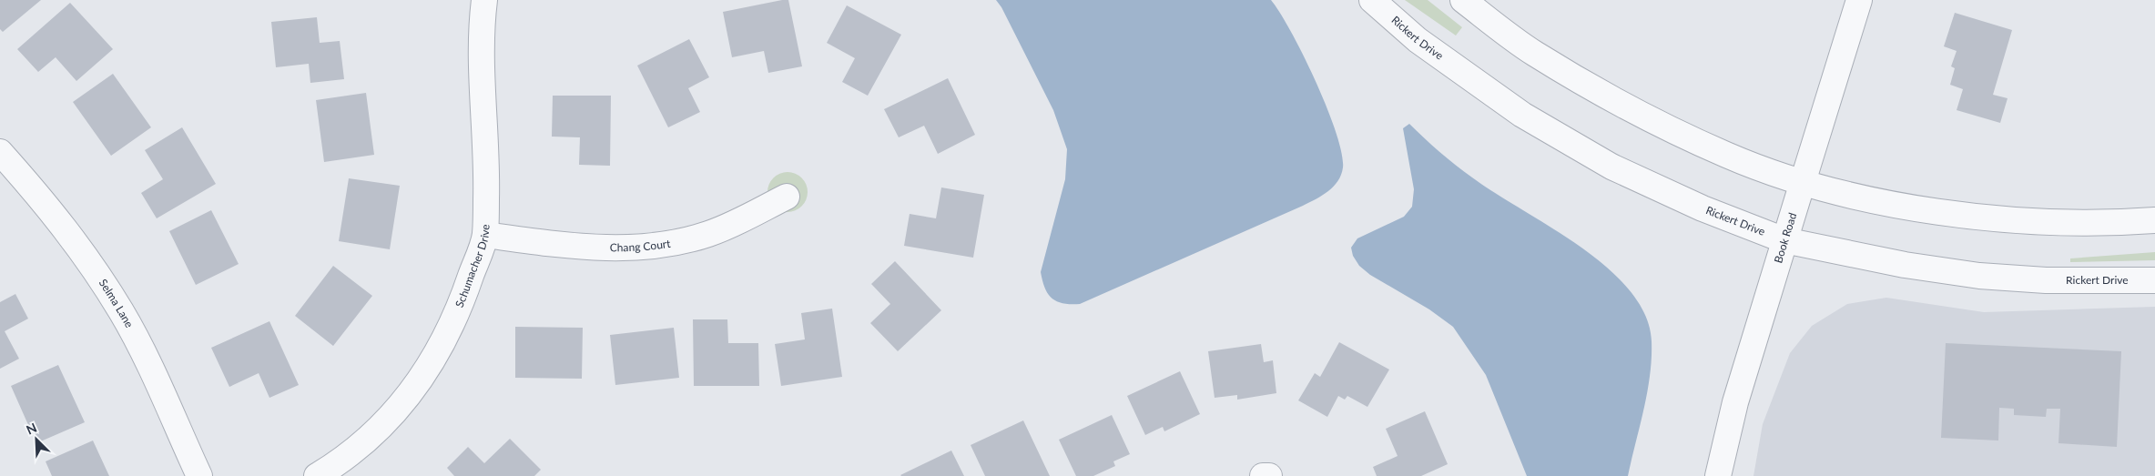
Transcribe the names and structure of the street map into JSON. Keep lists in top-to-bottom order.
{
  "streets": {
    "street": [
      "Rickert Drive",
      "Book Road",
      "Chang Court",
      "Schumacher Drive",
      "Selma Lane"
    ]
  },
  "crossings": [
    ["Rickert Drive", "Book Road"],
    ["Chang Court", "Schumacher Drive"]
  ],
  "north": "top left"
}
